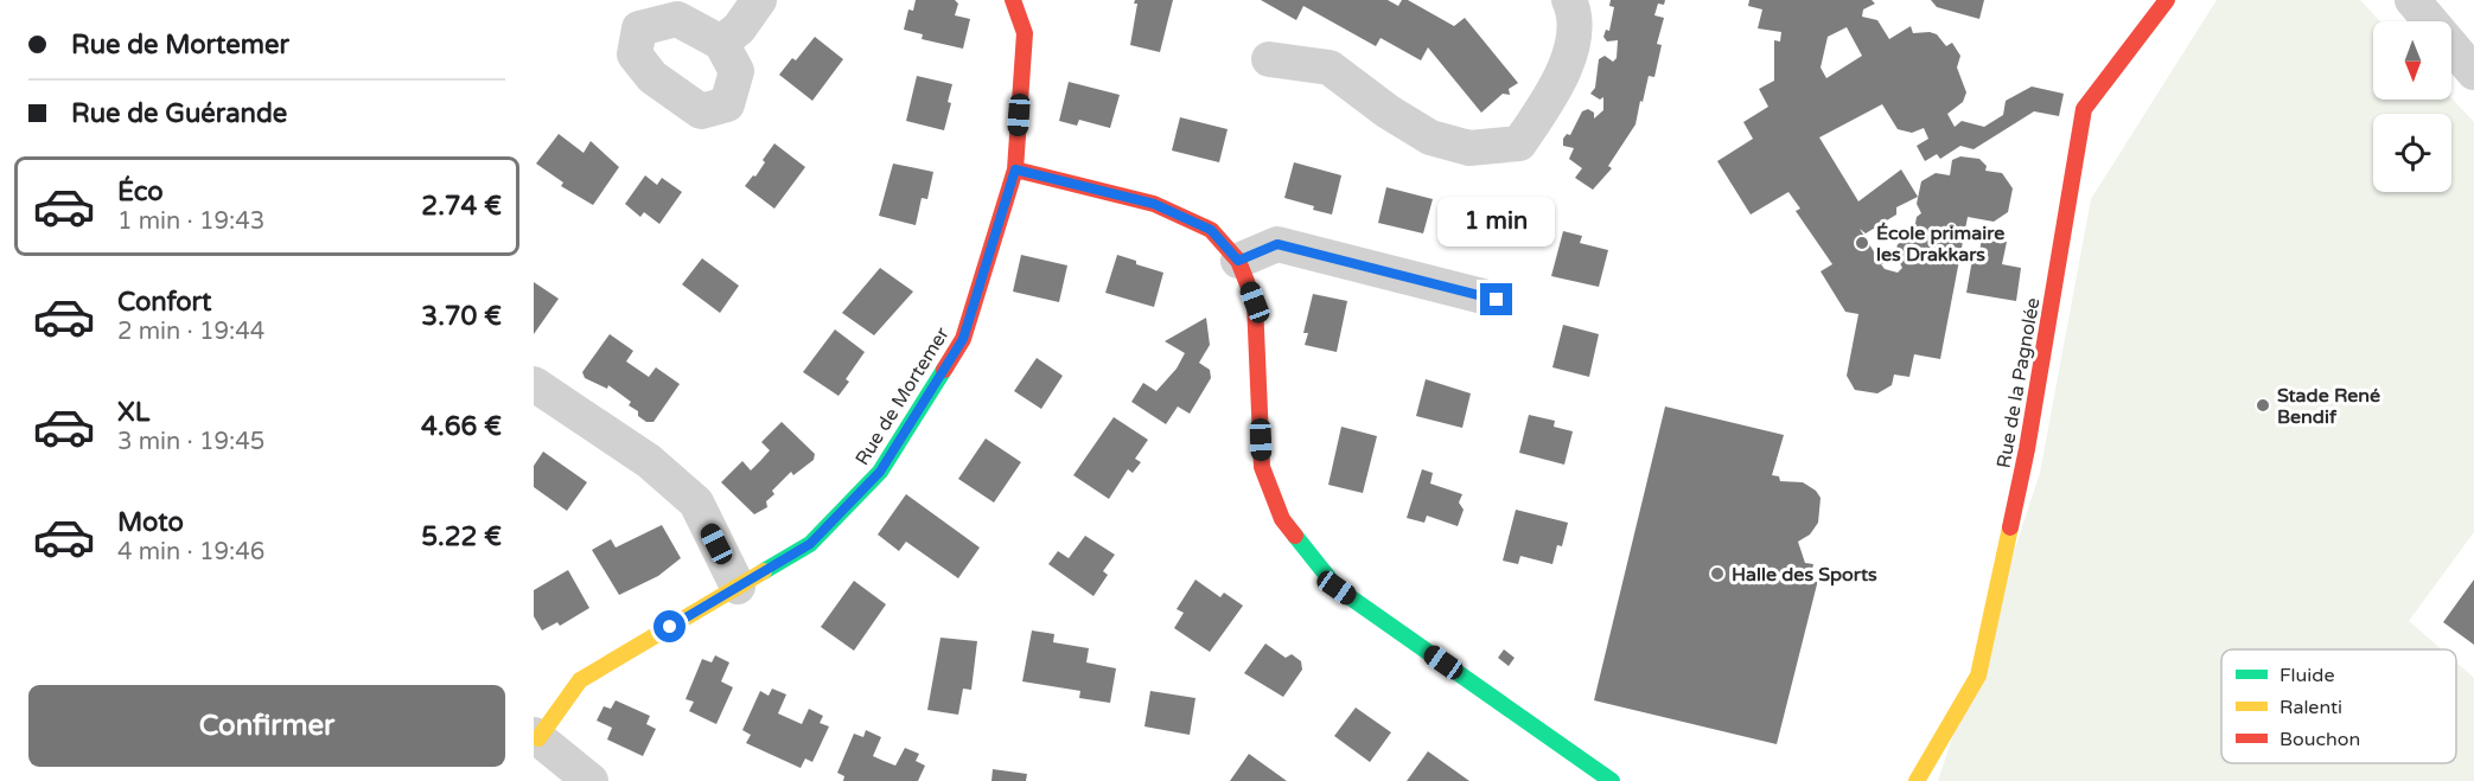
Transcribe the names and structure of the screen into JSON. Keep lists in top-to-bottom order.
{
  "streets": {
    "street": ["Rue de la Pagnolée", "Rue de Mortemer"]
  },
  "places": ["École primaire les Drakkars", "Stade René Bendif", "Halle des Sports"],
  "legend": ["Fluide", "Ralenti", "Bouchon"],
  "north": "bottom",
  "page": {
    "banner": ["Rue de Mortemer", "Rue de Guérande"],
    "list": [
      {
        "name": "Éco",
        "note": "1 min · 19:43",
        "value": "2.74 €"
      },
      {
        "name": "Confort",
        "note": "2 min · 19:44",
        "value": "3.70 €"
      },
      {
        "name": "XL",
        "note": "3 min · 19:45",
        "value": "4.66 €"
      },
      {
        "name": "Moto",
        "note": "4 min · 19:46",
        "value": "5.22 €"
      }
    ],
    "bubble": "1 min",
    "buttons": "Confirmer"
  }
}
